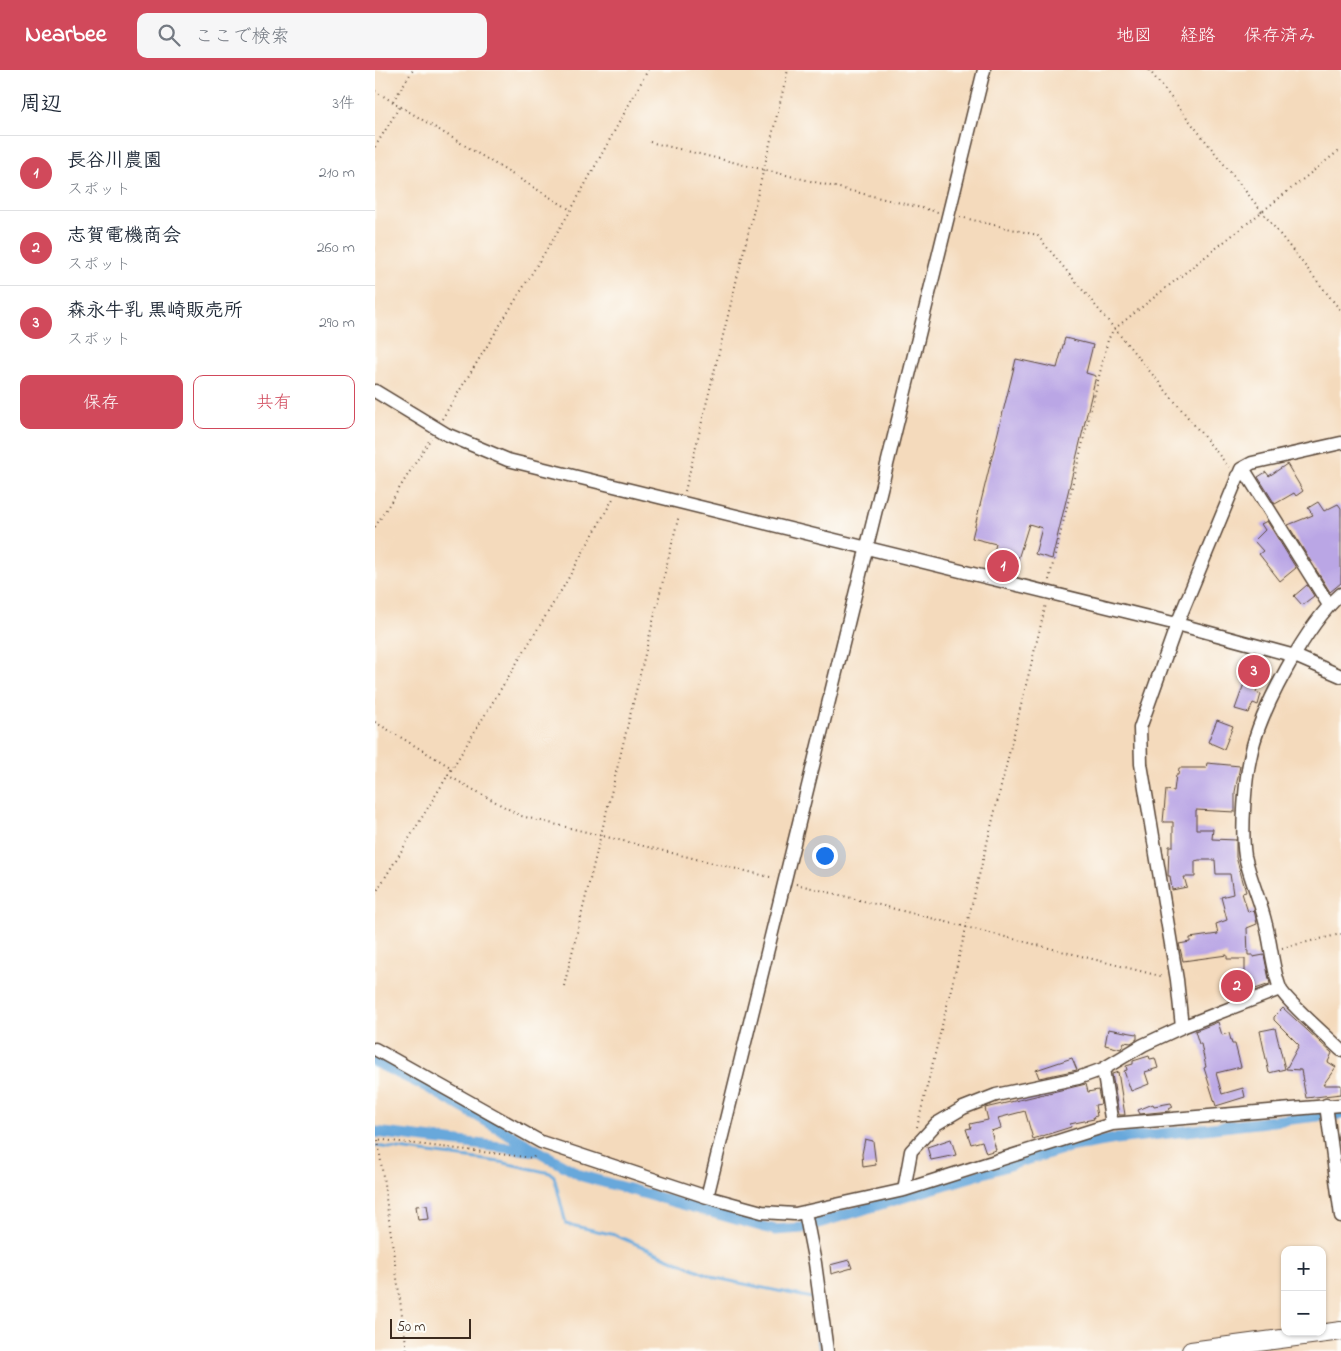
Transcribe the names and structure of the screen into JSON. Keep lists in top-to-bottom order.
{
  "scale_bar": "50 m",
  "page": {
    "header": "Nearbee",
    "search": "ここで検索",
    "nav": ["地図", "経路", "保存済み"],
    "heading": ["周辺", "3件"],
    "list": [
      {
        "mark": "1",
        "name": "長谷川農園",
        "note": "スポット",
        "value": "210 m"
      },
      {
        "mark": "2",
        "name": "志賀電機商会",
        "note": "スポット",
        "value": "260 m"
      },
      {
        "mark": "3",
        "name": "森永牛乳 黒崎販売所",
        "note": "スポット",
        "value": "290 m"
      }
    ],
    "buttons": ["保存", "共有"],
    "pins": ["1", "3", "2"],
    "map_buttons": ["+", "−"],
    "scale": "50 m"
  }
}
